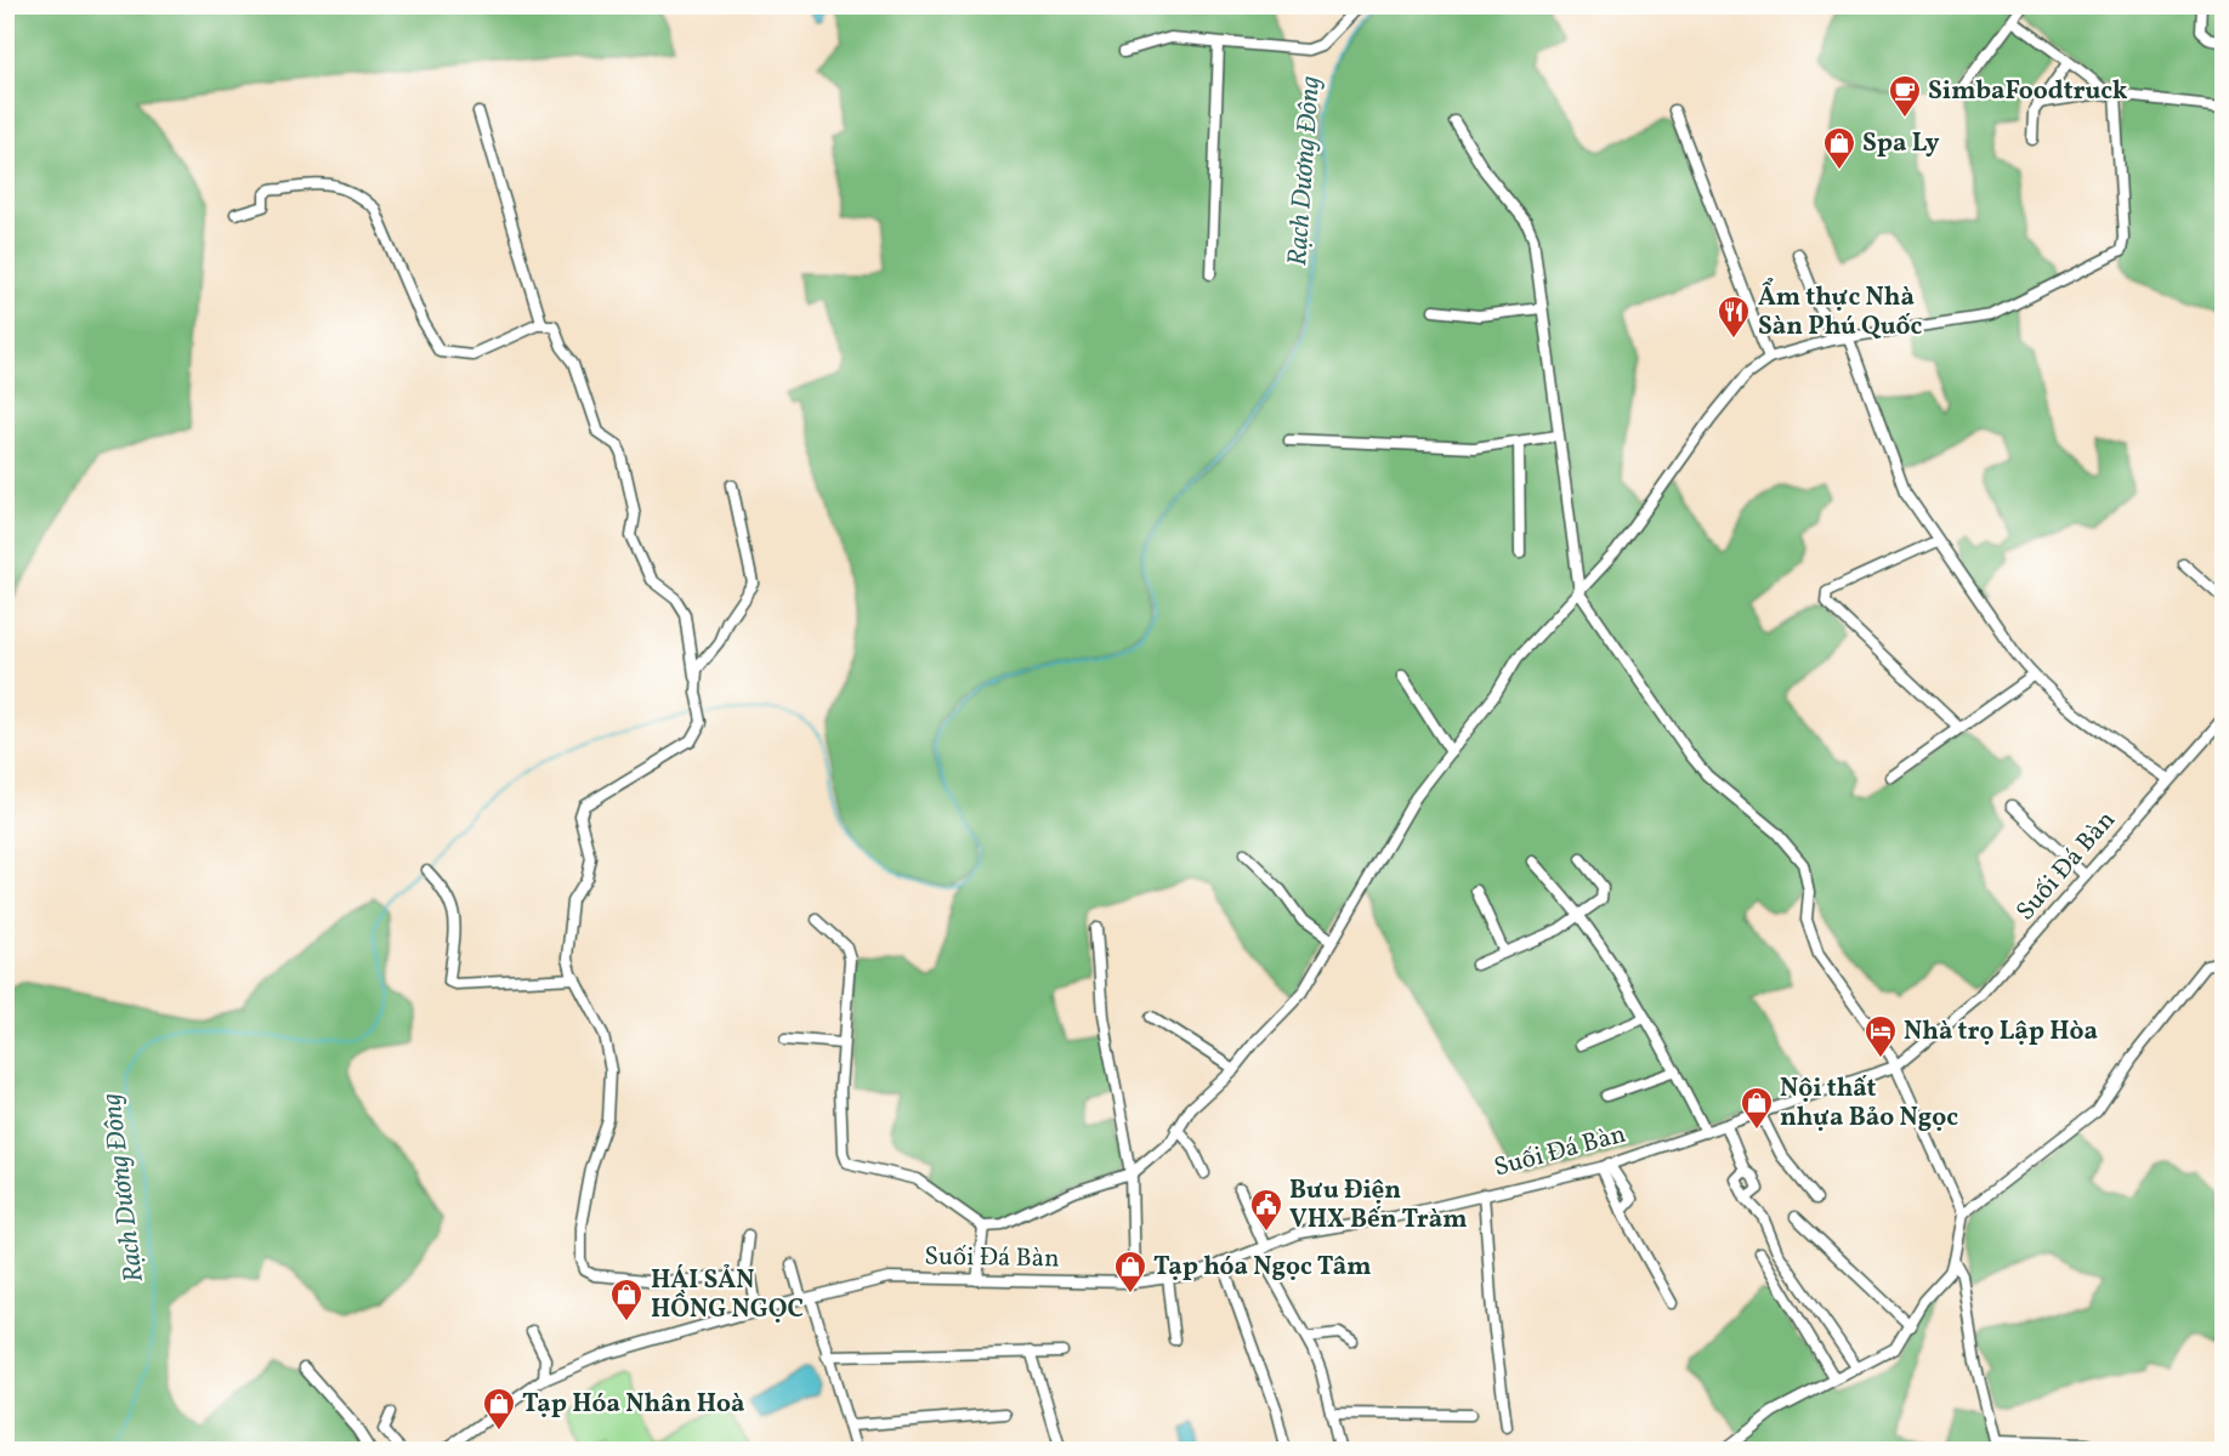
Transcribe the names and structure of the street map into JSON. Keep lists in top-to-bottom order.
{
  "streets": {
    "street": ["Suối Đá Bàn"]
  },
  "water": ["Rạch Dương Đông"],
  "places": {
    "cafe": ["SimbaFoodtruck"],
    "shop": [
      "Spa Ly",
      "Nội thất nhựa Bảo Ngọc",
      "Tạp hóa Ngọc Tâm",
      "HÁI SẢN HỒNG NGỌC",
      "Tạp Hóa Nhân Hoà"
    ],
    "restaurant": ["Ẩm thực Nhà Sàn Phú Quốc"],
    "hotel": ["Nhà trọ Lập Hòa"],
    "public building": ["Bưu Điện VHX Bến Tràm"]
  }
}
